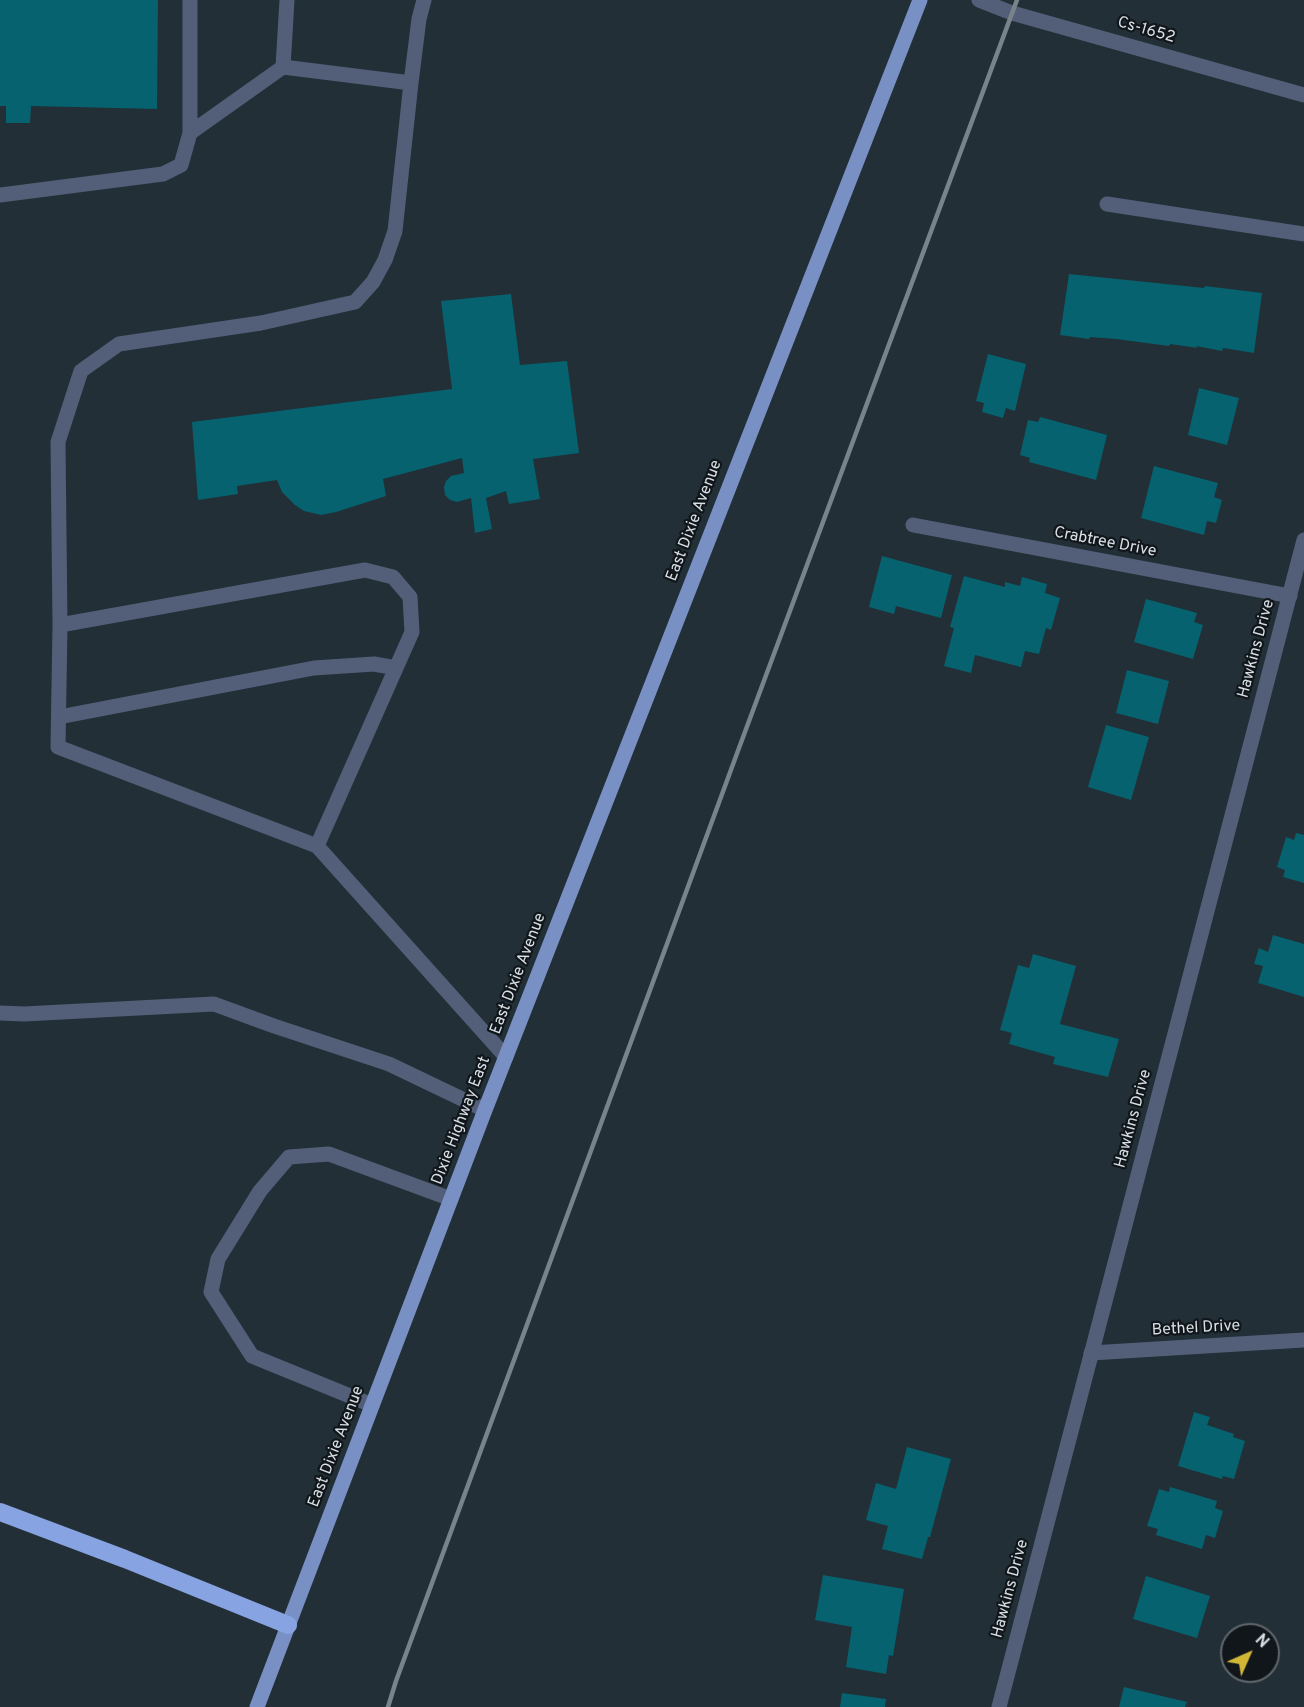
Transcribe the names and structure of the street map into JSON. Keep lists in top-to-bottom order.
{
  "streets": {
    "main road": ["East Dixie Avenue", "Dixie Highway East"],
    "street": [
      "Cs-1652",
      "Crabtree Drive",
      "Hawkins Drive",
      "Bethel Drive"
    ]
  },
  "crossings": [
    ["East Dixie Avenue", "Dixie Highway East"],
    ["Crabtree Drive", "Hawkins Drive"],
    ["Hawkins Drive", "Bethel Drive"]
  ],
  "north": "top right"
}
